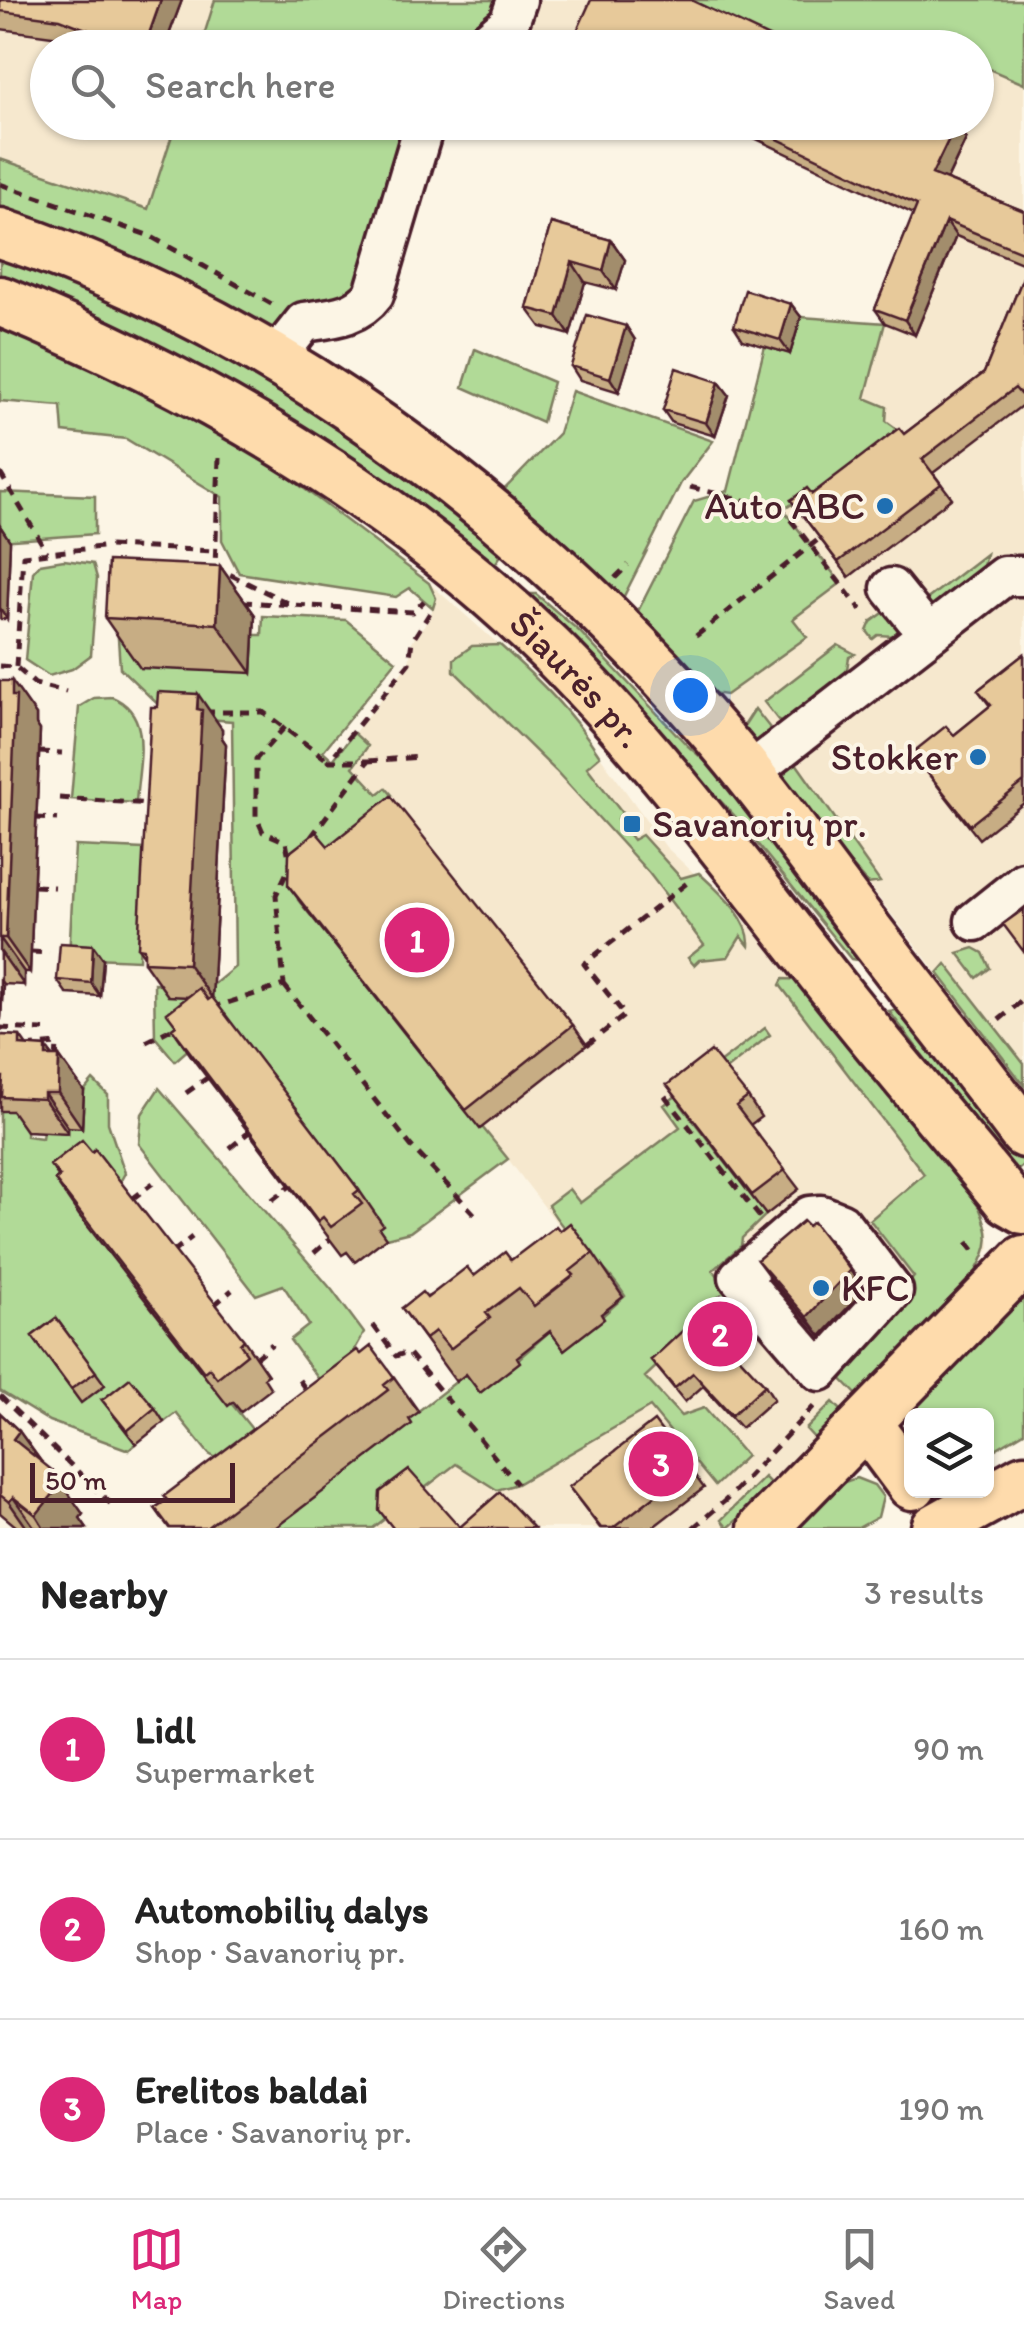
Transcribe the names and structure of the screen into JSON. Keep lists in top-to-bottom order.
{
  "streets": {
    "main road": ["Šiaurės pr."]
  },
  "places": {
    "other": ["Auto ABC", "Stokker", "KFC"],
    "transit": ["Savanorių pr."]
  },
  "scale_bar": "50 m",
  "page": {
    "search": "Search here",
    "pins": ["1", "2", "3"],
    "scale": "50 m",
    "heading": ["Nearby", "3 results"],
    "list": [
      {
        "mark": "1",
        "name": "Lidl",
        "note": "Supermarket",
        "value": "90 m"
      },
      {
        "mark": "2",
        "name": "Automobilių dalys",
        "note": "Shop · Savanorių pr.",
        "value": "160 m"
      },
      {
        "mark": "3",
        "name": "Erelitos baldai",
        "note": "Place · Savanorių pr.",
        "value": "190 m"
      }
    ],
    "nav": ["Map", "Directions", "Saved"]
  }
}
